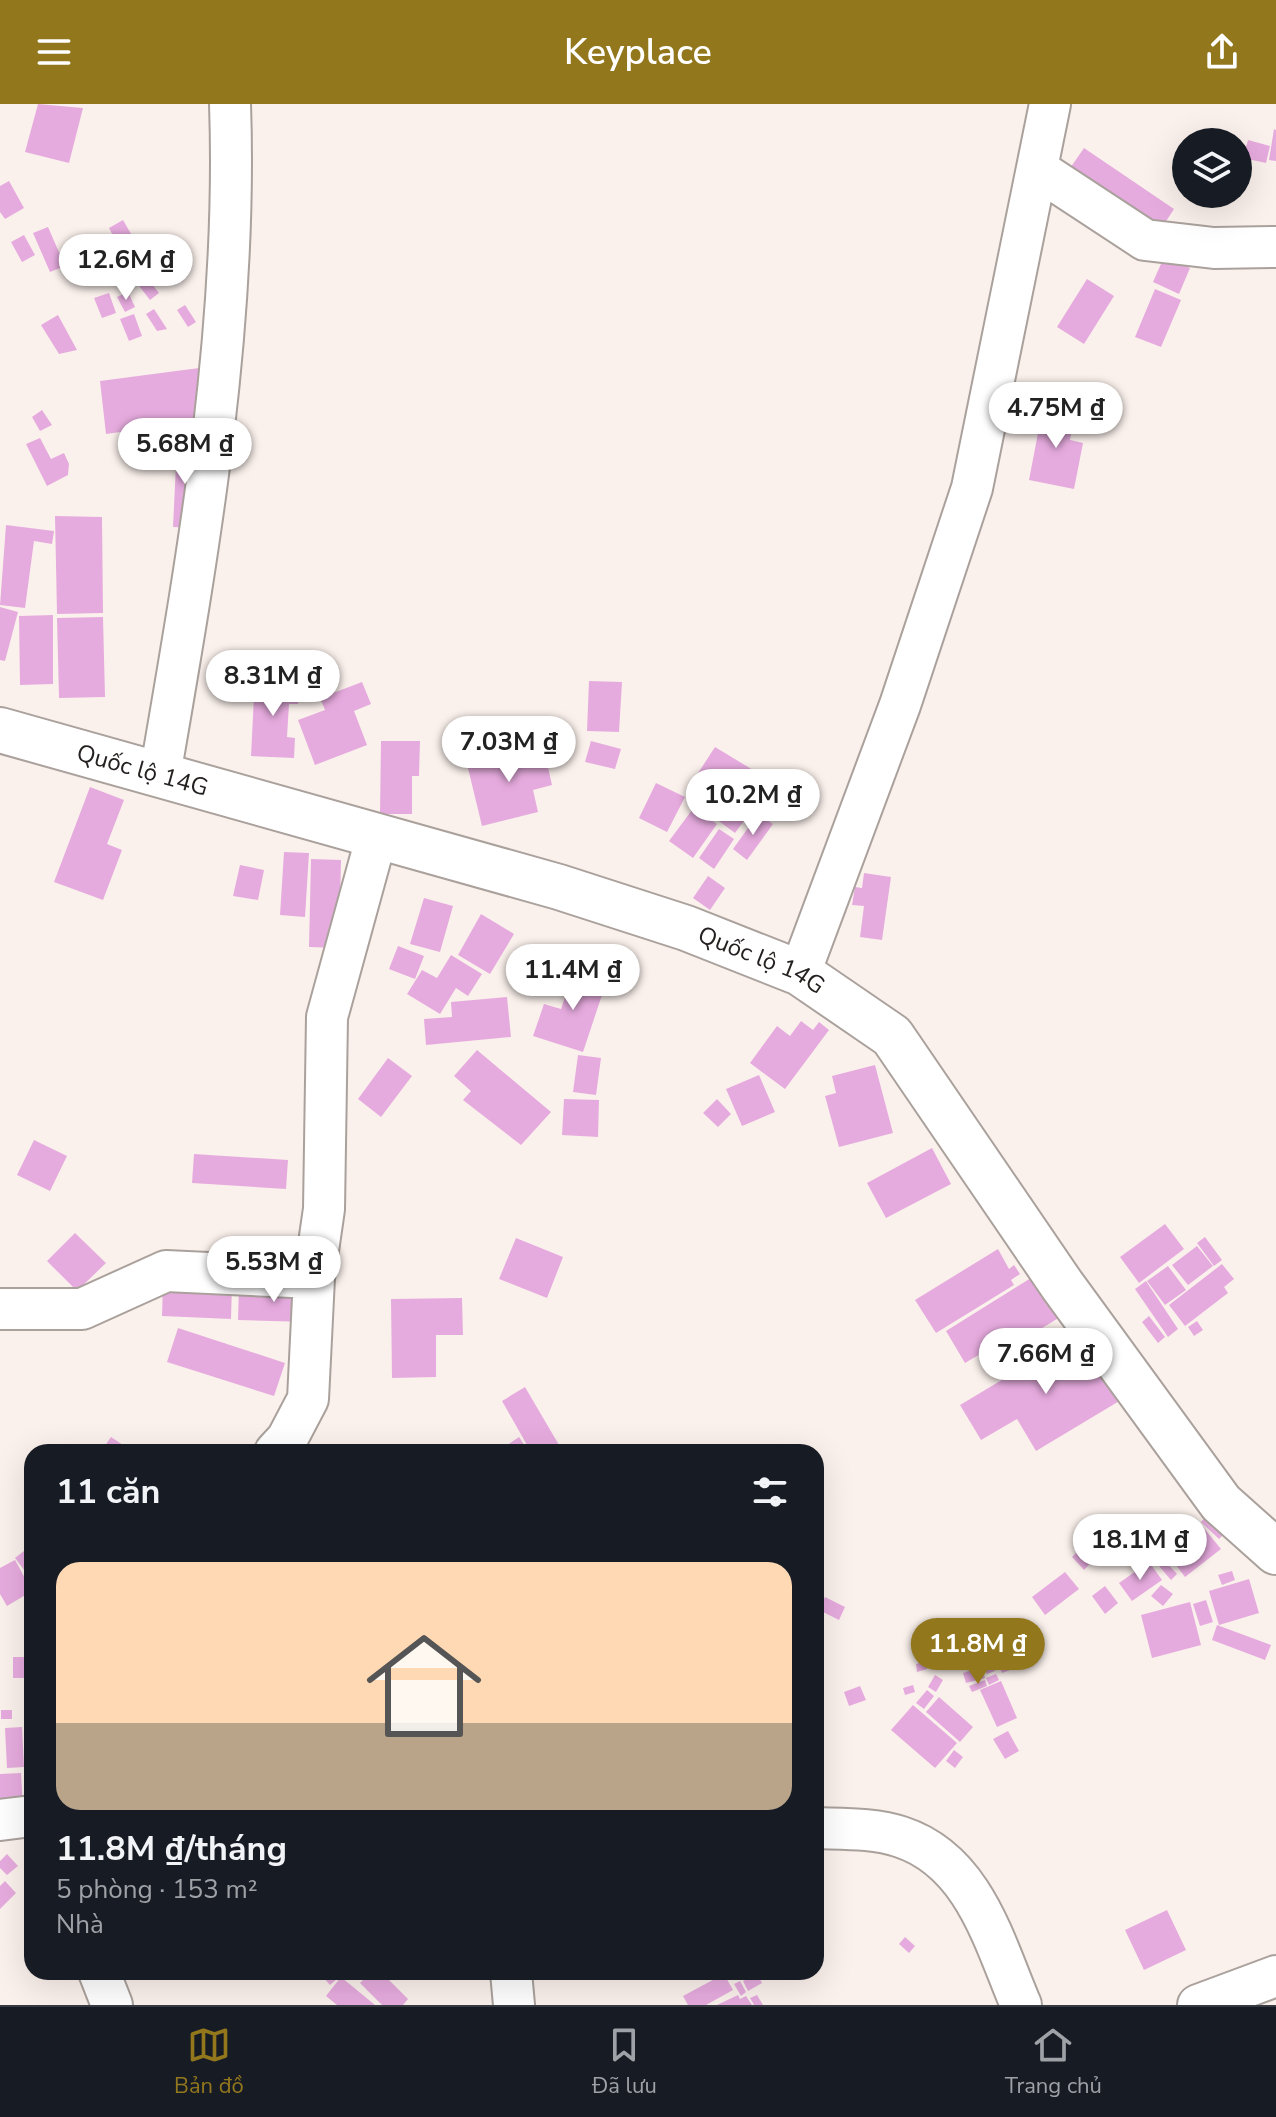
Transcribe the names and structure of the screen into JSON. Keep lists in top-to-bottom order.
{
  "streets": {
    "main road": ["Quốc lộ 14G"]
  },
  "page": {
    "header": "Keyplace",
    "price": [
      "12.6M ₫",
      "4.75M ₫",
      "5.68M ₫",
      "8.31M ₫",
      "7.03M ₫",
      "10.2M ₫",
      "11.4M ₫",
      "5.53M ₫",
      "7.66M ₫",
      "18.1M ₫",
      "11.8M ₫"
    ],
    "heading": "11 căn",
    "list": [
      {
        "name": "11.8M ₫/tháng",
        "note": "5 phòng · 153 m² · Nhà"
      }
    ],
    "tabs": ["Bản đồ", "Đã lưu", "Trang chủ"]
  }
}
